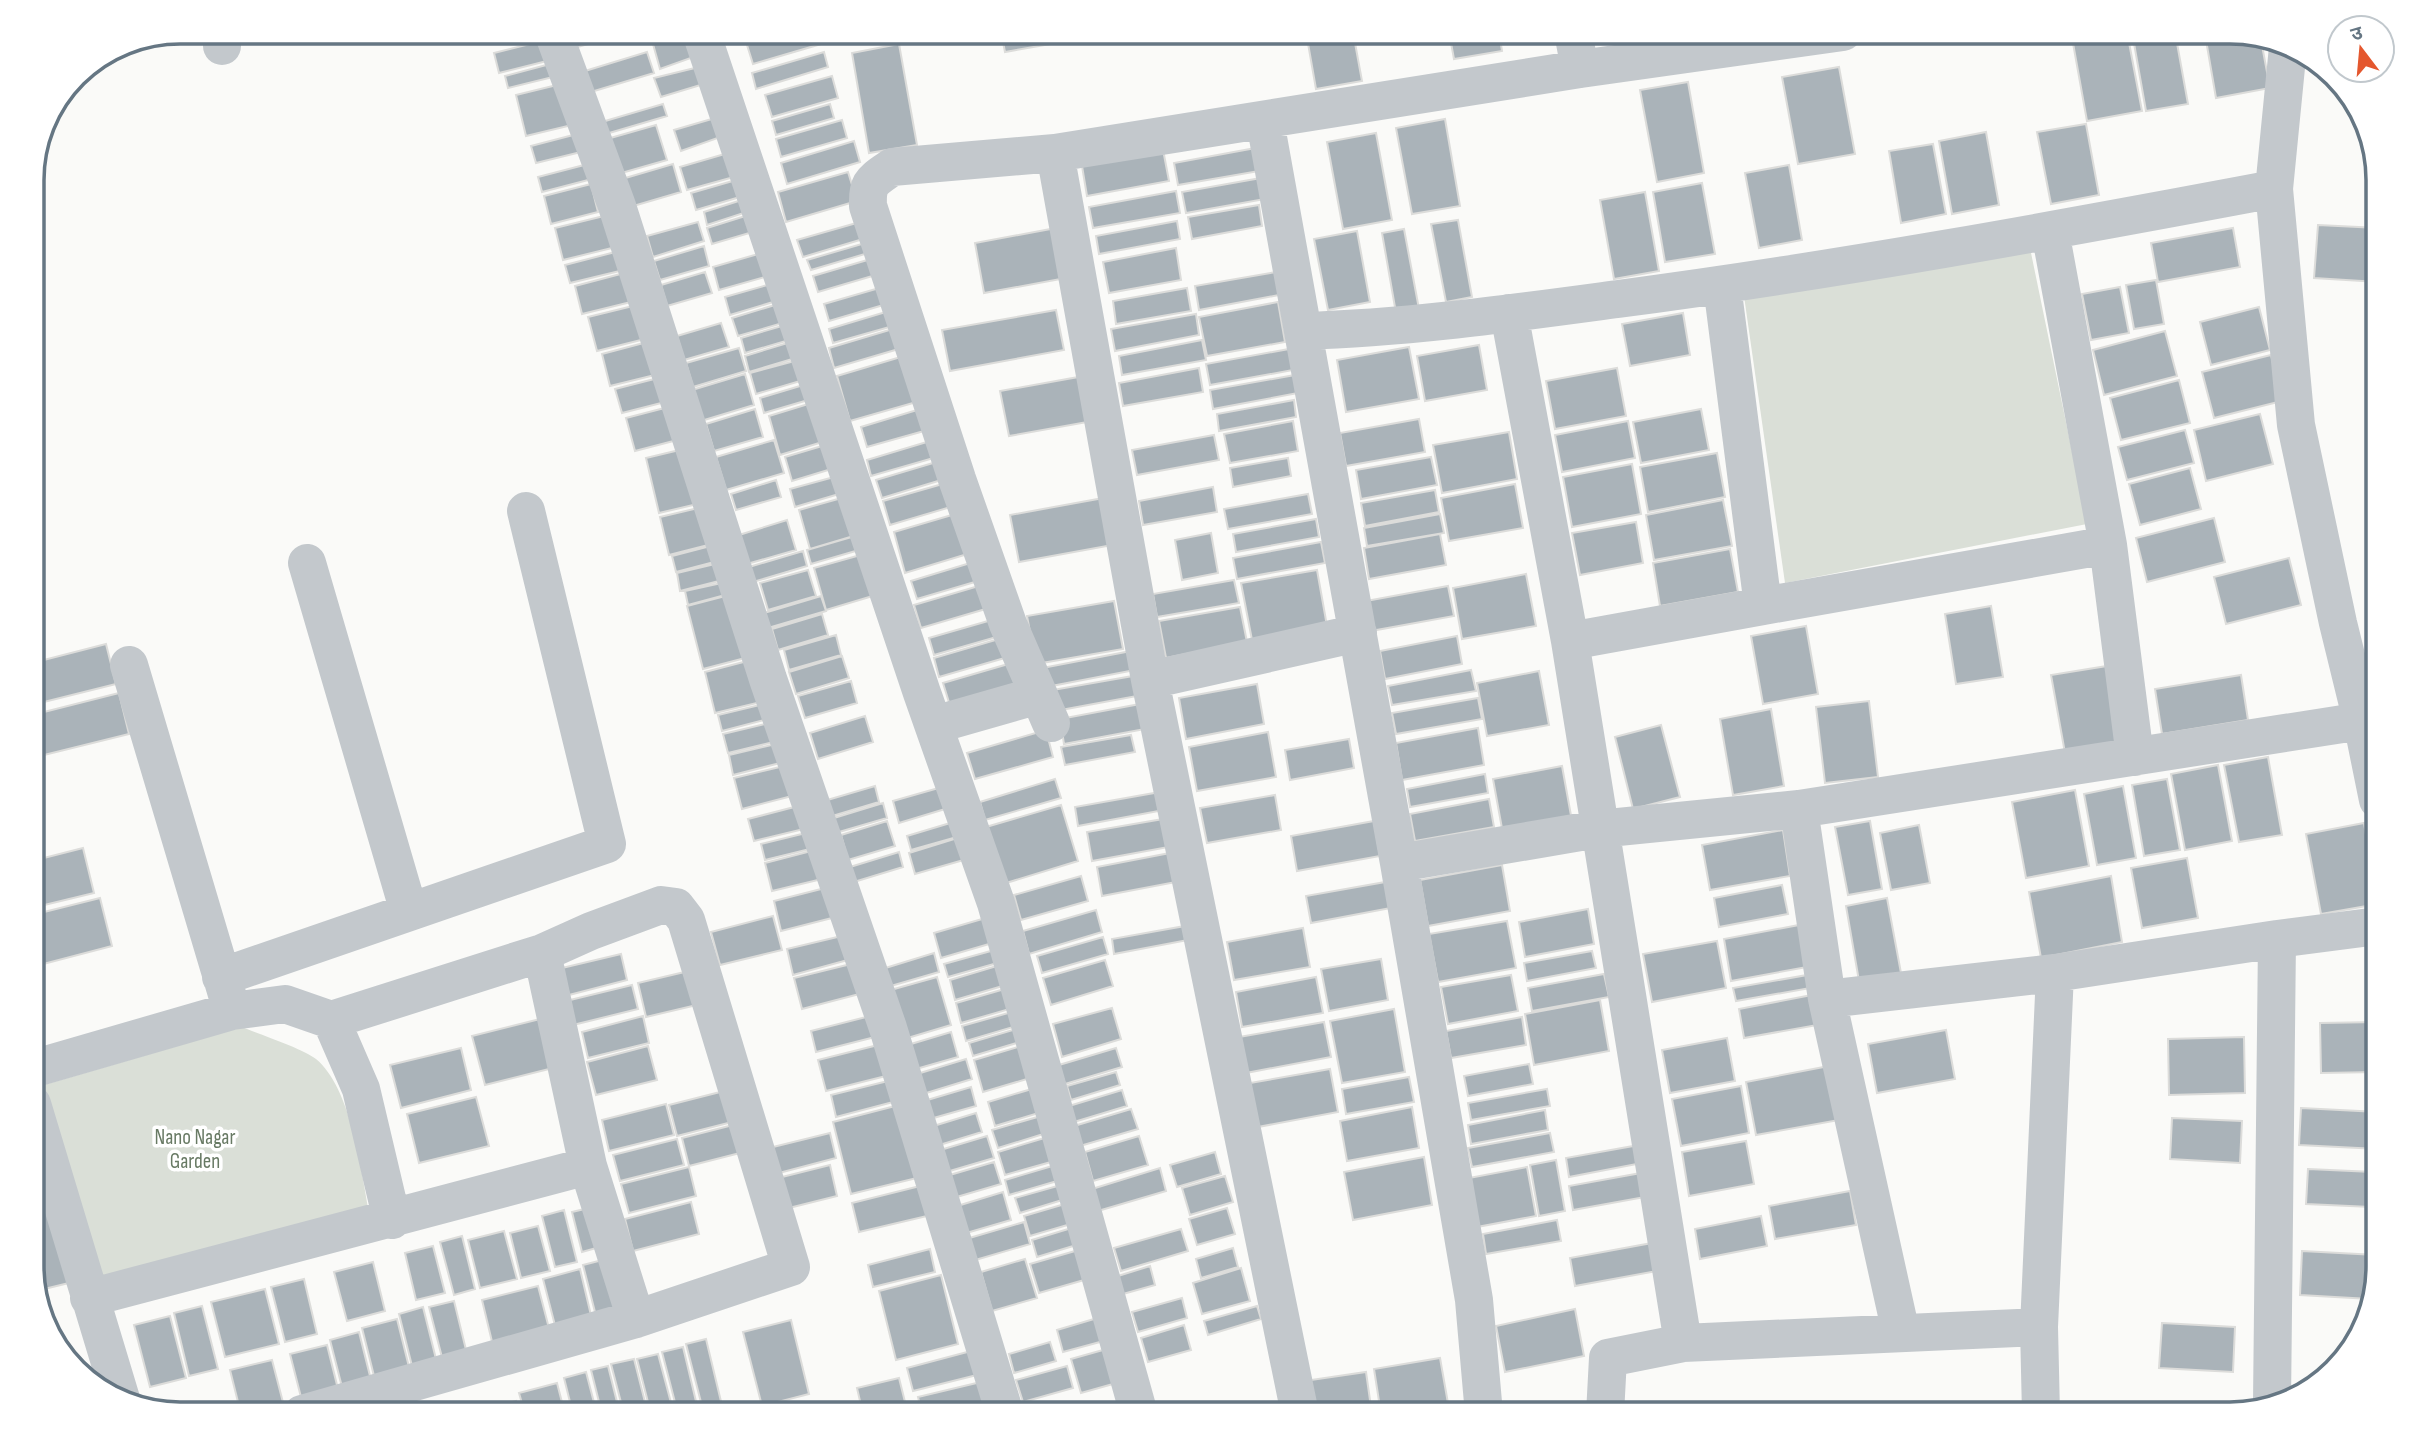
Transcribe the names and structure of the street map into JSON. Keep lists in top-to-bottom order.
{
  "parks": ["Nano Nagar Garden"],
  "north": "top"
}
